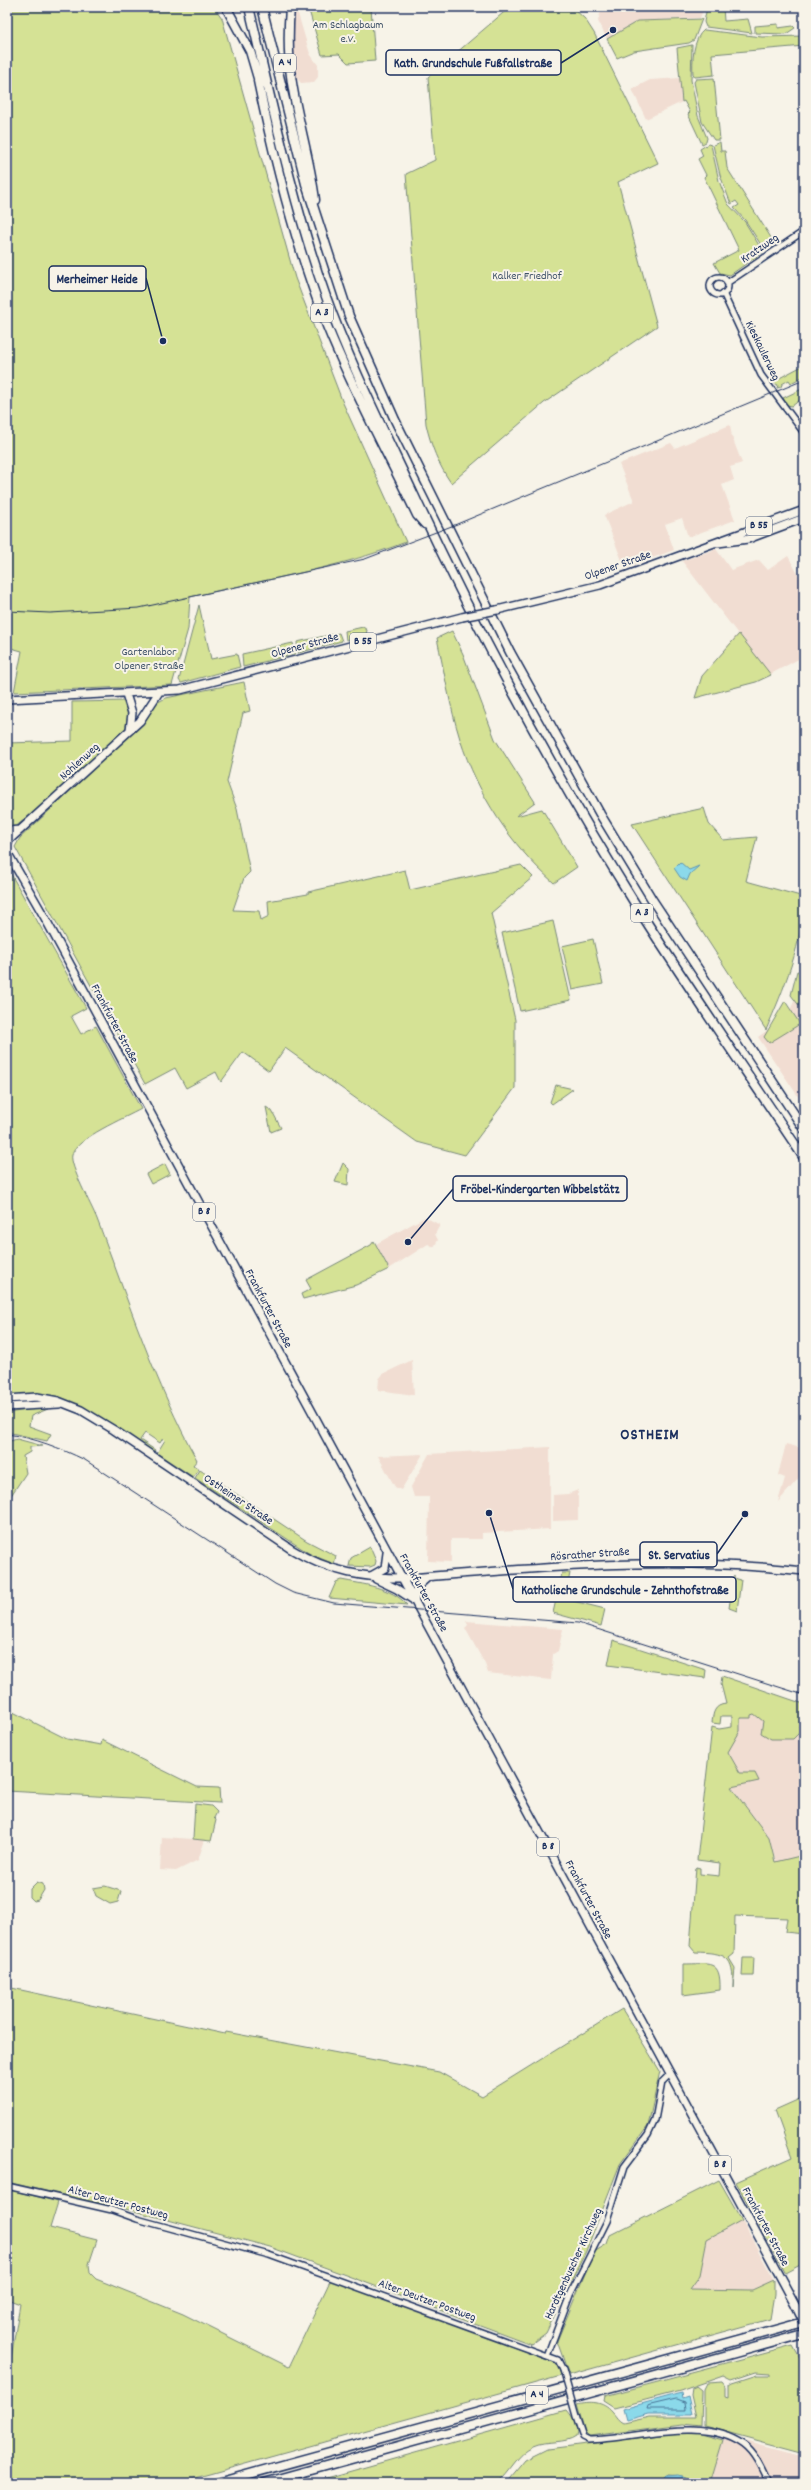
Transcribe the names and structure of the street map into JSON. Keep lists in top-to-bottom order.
{
  "streets": {
    "highway": ["A 4", "A 3"],
    "main road": [
      "B 55",
      "Olpener Straße",
      "Nohlenweg",
      "Frankfurter Straße",
      "B 8",
      "Ostheimer Straße",
      "Rösrather Straße"
    ],
    "street": [
      "Kratzweg",
      "Kieskaulerweg",
      "Alter Deutzer Postweg",
      "Hardtgenbuscher Kirchweg"
    ]
  },
  "crossings": [
    ["A 4", "A 3"],
    ["A 4", "Frankfurter Straße"],
    ["Kratzweg", "Kieskaulerweg"],
    ["Olpener Straße", "Nohlenweg"],
    ["Nohlenweg", "Frankfurter Straße"],
    ["Frankfurter Straße", "B 8"],
    ["Frankfurter Straße", "Ostheimer Straße"],
    ["Frankfurter Straße", "Rösrather Straße"],
    ["Frankfurter Straße", "Hardtgenbuscher Kirchweg"],
    ["B 8", "Ostheimer Straße"],
    ["Ostheimer Straße", "Rösrather Straße"],
    ["Alter Deutzer Postweg", "Hardtgenbuscher Kirchweg"]
  ],
  "districts": ["OSTHEIM"],
  "parks": ["Am Schlagbaum e.V.", "Kalker Friedhof", "Gartenlabor Olpener Straße"],
  "places": [
    "Kath. Grundschule Fußfallstraße",
    "Merheimer Heide",
    "Fröbel-Kindergarten Wibbelstätz",
    "Katholische Grundschule - Zehnthofstraße",
    "St. Servatius"
  ]
}
